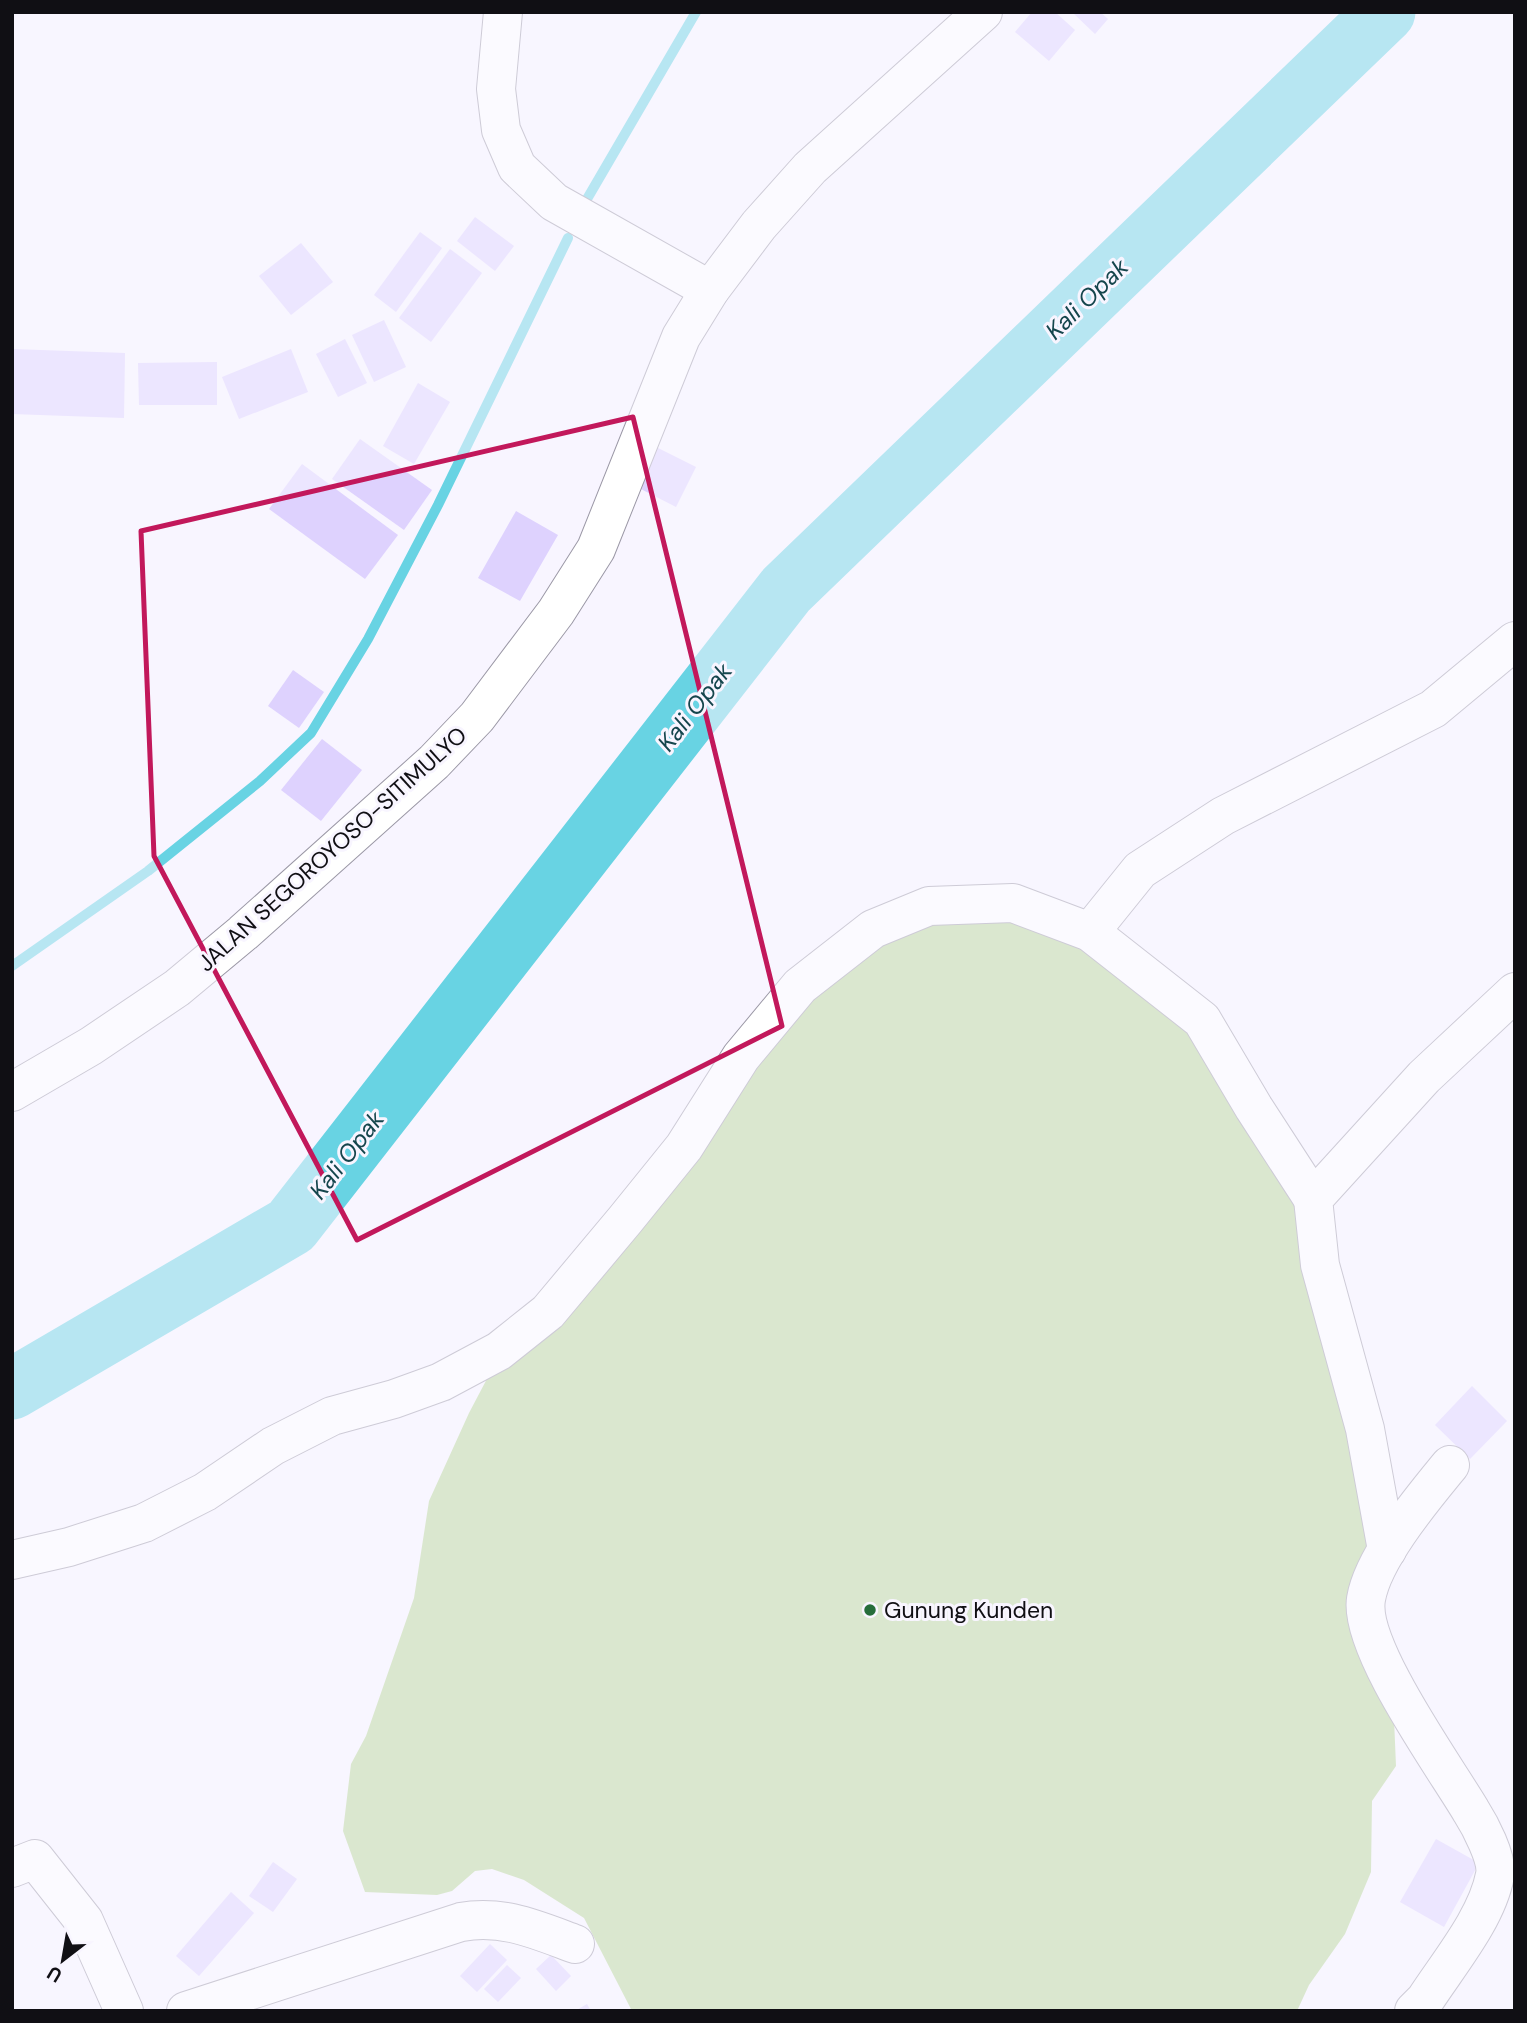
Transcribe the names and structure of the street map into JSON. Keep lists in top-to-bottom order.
{
  "streets": {
    "street": ["JALAN SEGOROYOSO-SITIMULYO"]
  },
  "water": ["Kali Opak"],
  "places": ["Gunung Kunden"],
  "north": "bottom left"
}
